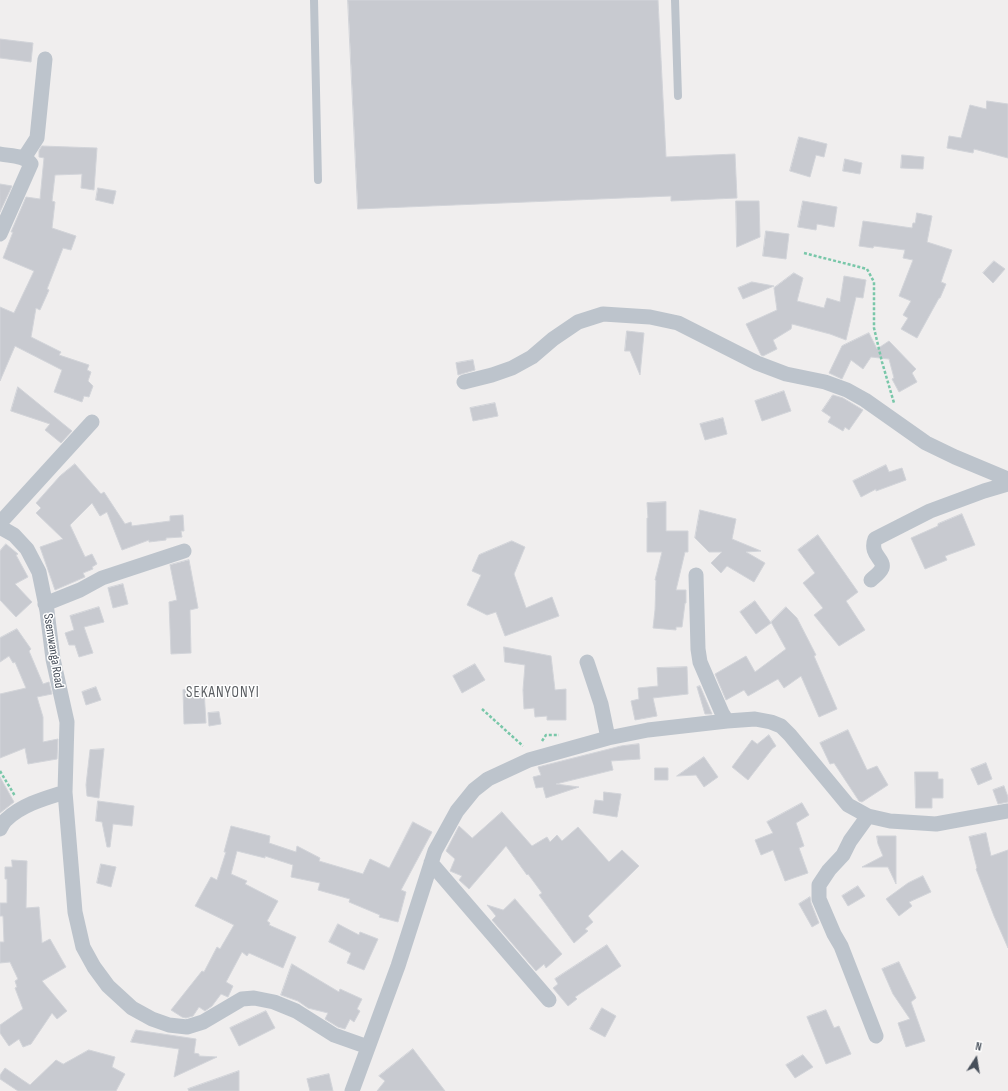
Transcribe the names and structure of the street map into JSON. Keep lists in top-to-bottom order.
{
  "streets": {
    "street": ["Ssemwanga Road"]
  },
  "districts": ["SEKANYONYI"],
  "north": "top"
}
